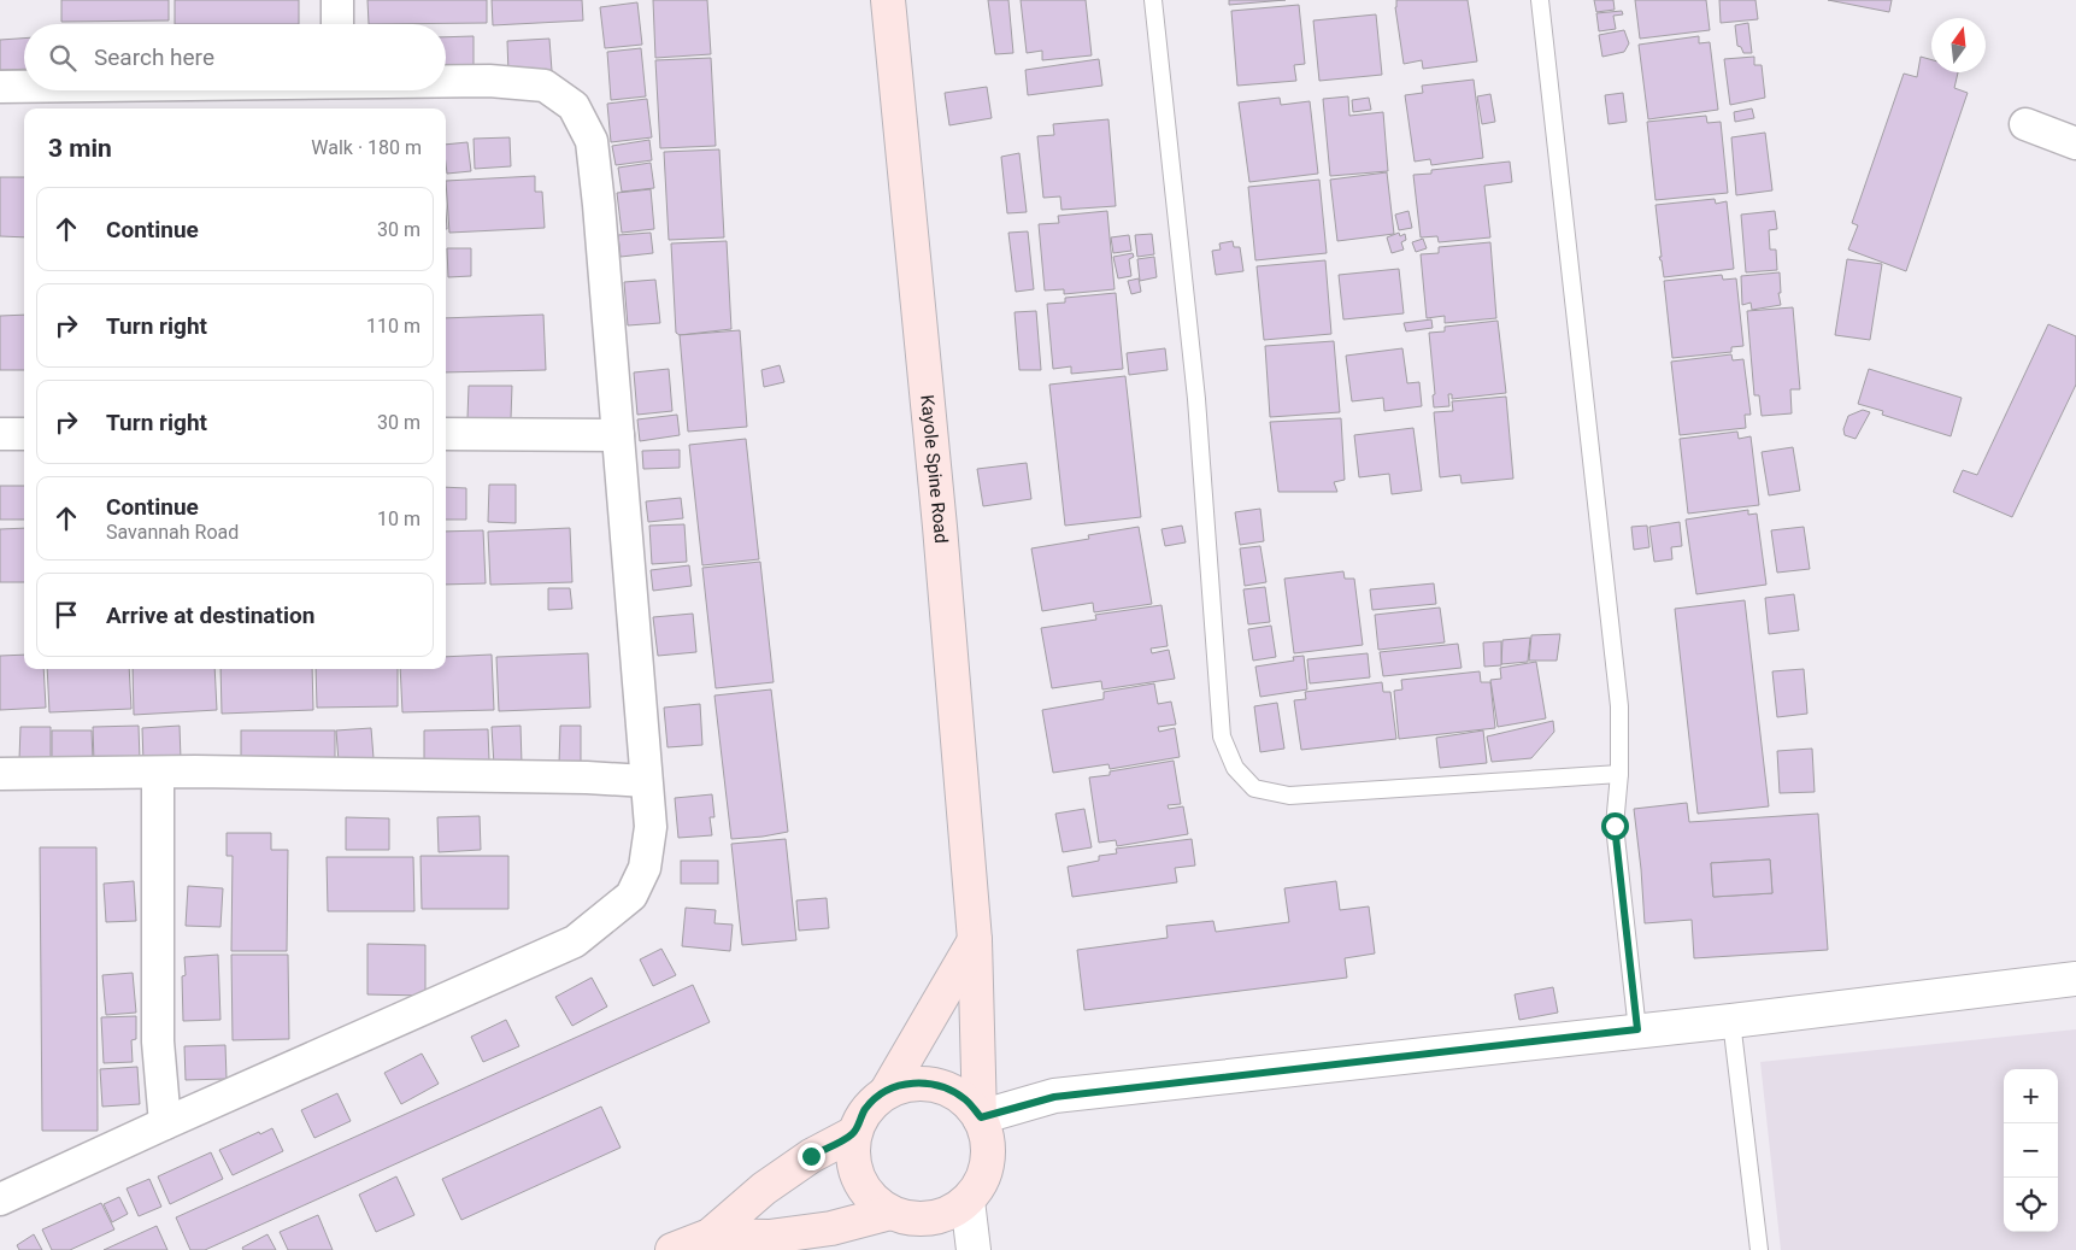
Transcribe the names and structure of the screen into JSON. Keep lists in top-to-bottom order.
{
  "streets": {
    "main road": ["Kayole Spine Road"]
  },
  "north": "top",
  "page": {
    "search": "Search here",
    "heading": ["3 min", "Walk · 180 m"],
    "list": [
      ["Continue", "30 m"],
      ["Turn right", "110 m"],
      ["Turn right", "30 m"],
      ["Continue", "Savannah Road", "10 m"],
      "Arrive at destination"
    ],
    "map_buttons": ["+", "−"]
  }
}
